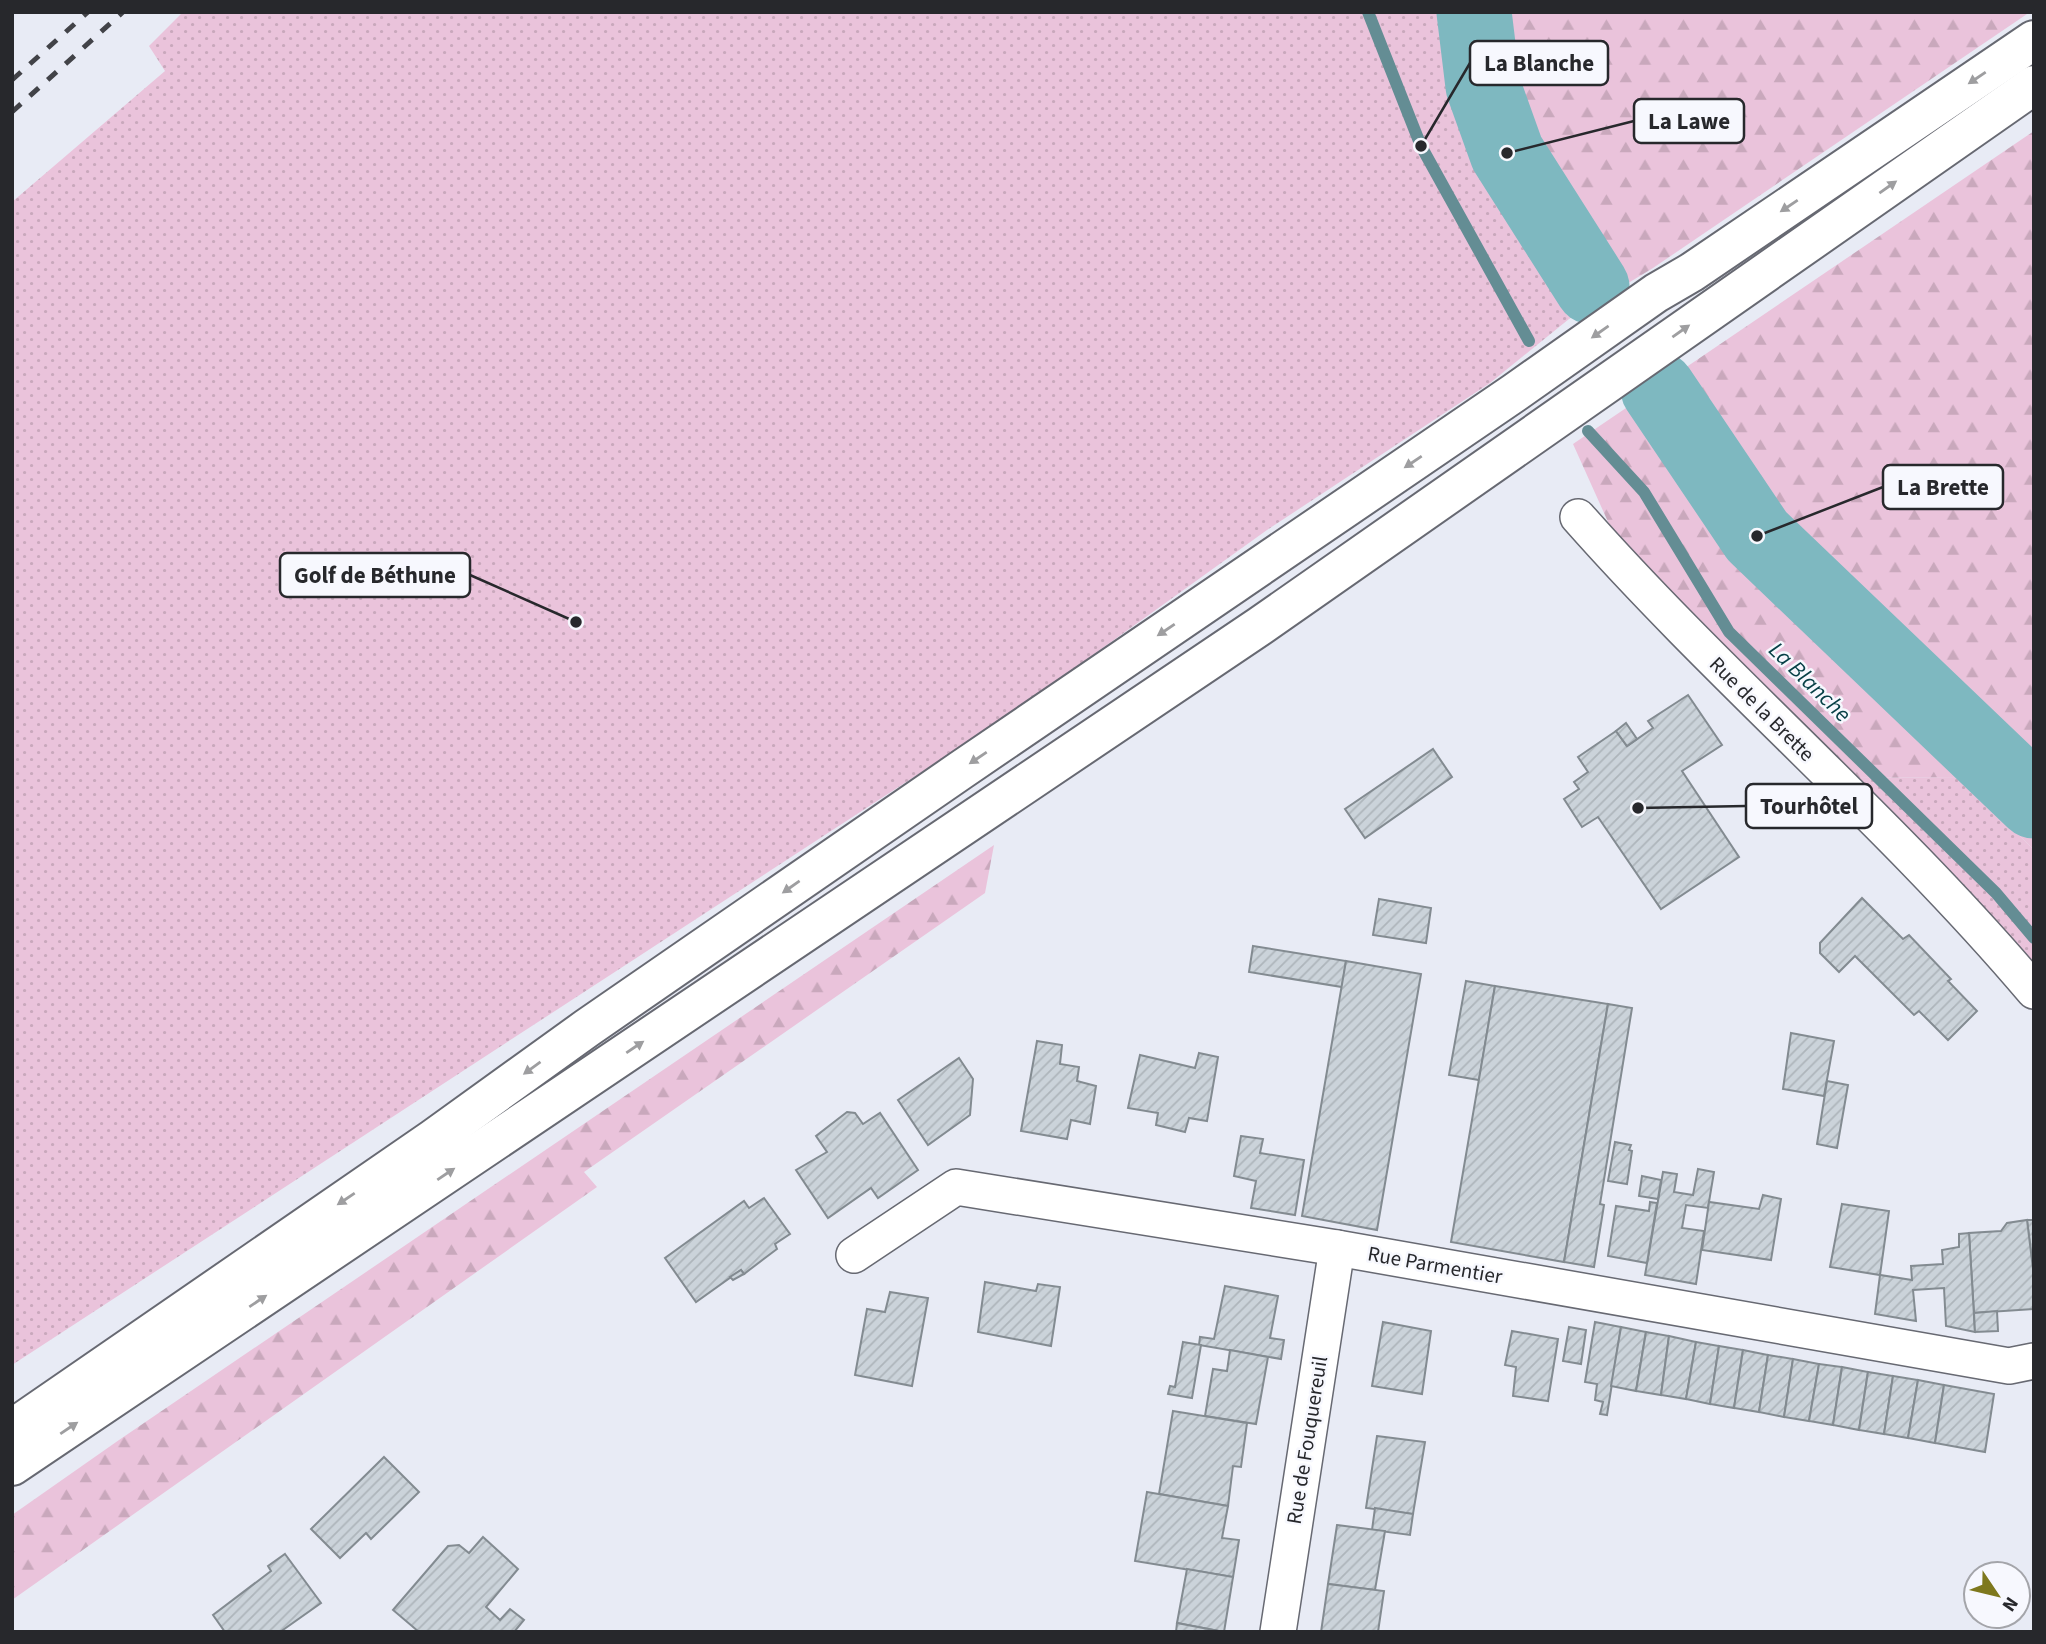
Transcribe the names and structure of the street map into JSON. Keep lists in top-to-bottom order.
{
  "streets": {
    "street": ["Rue de la Brette", "Rue Parmentier", "Rue de Fouquereuil"]
  },
  "crossings": [
    ["Rue Parmentier", "Rue de Fouquereuil"]
  ],
  "water": ["La Blanche"],
  "places": [
    "La Blanche",
    "La Lawe",
    "La Brette",
    "Golf de Béthune",
    "Tourhôtel"
  ],
  "north": "bottom right"
}
